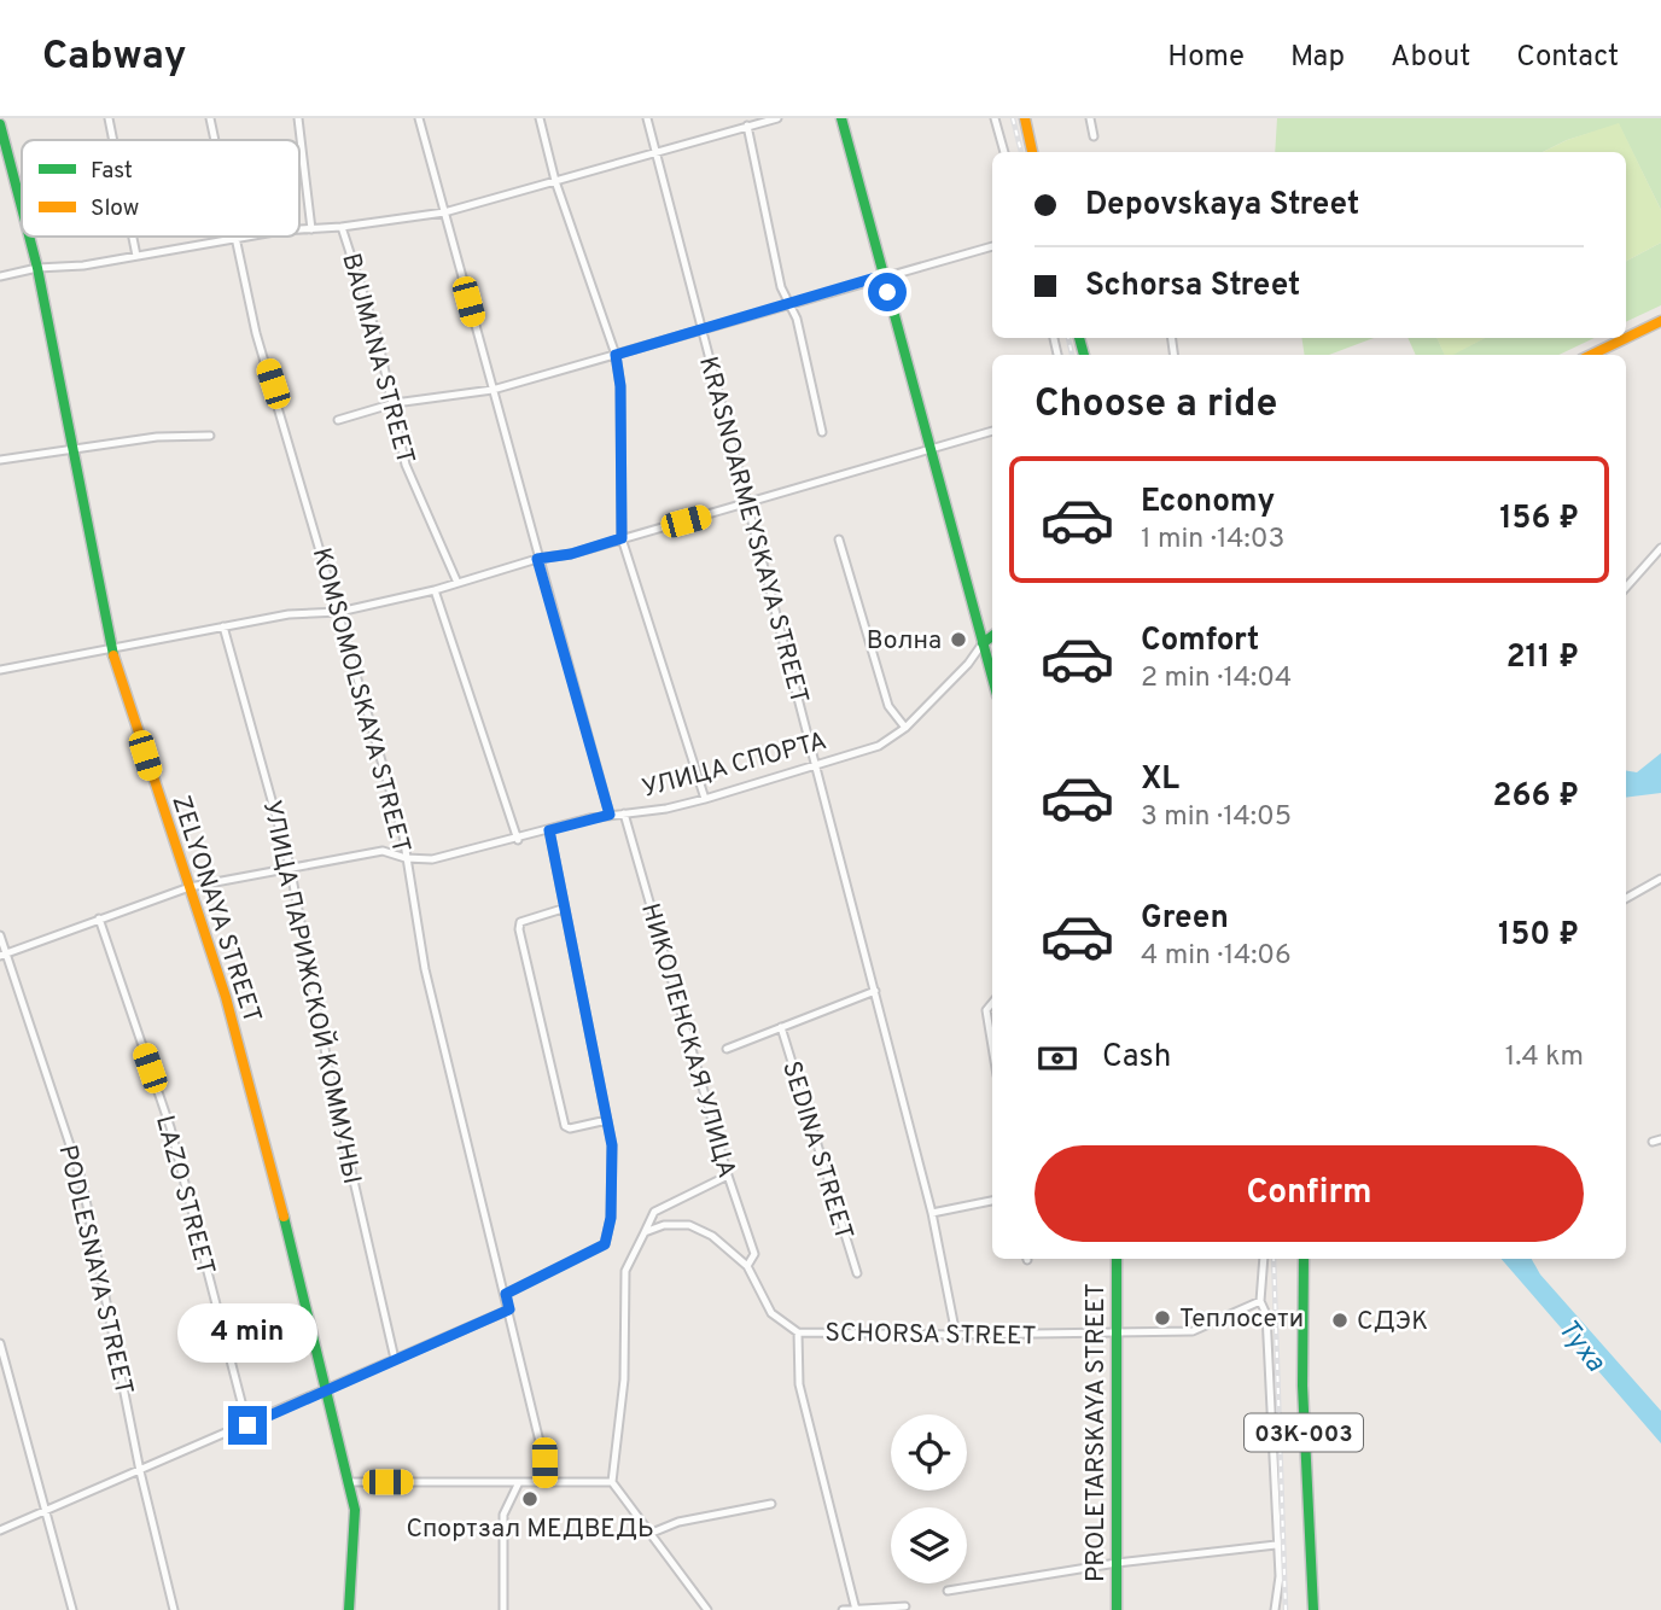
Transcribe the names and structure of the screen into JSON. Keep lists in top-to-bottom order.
{
  "streets": {
    "street": [
      "BAUMANA STREET",
      "KRASNOARMEYSKAYA STREET",
      "KOMSOMOLSKAYA STREET",
      "УЛИЦА СПОРТА",
      "ZELYONAYA STREET",
      "УЛИЦА ПАРИЖСКОЙ КОММУНЫ",
      "НИКОЛЕНСКАЯ УЛИЦА",
      "SEDINA STREET",
      "LAZO STREET",
      "PODLESNAYA STREET",
      "SCHORSA STREET",
      "PROLETARSKAYA STREET",
      "03К-003"
    ]
  },
  "crossings": [
    ["KRASNOARMEYSKAYA STREET", "УЛИЦА СПОРТА"],
    ["KRASNOARMEYSKAYA STREET", "SCHORSA STREET"],
    ["KOMSOMOLSKAYA STREET", "УЛИЦА СПОРТА"],
    ["УЛИЦА СПОРТА", "ZELYONAYA STREET"],
    ["УЛИЦА СПОРТА", "УЛИЦА ПАРИЖСКОЙ КОММУНЫ"],
    ["УЛИЦА СПОРТА", "НИКОЛЕНСКАЯ УЛИЦА"],
    ["УЛИЦА СПОРТА", "LAZO STREET"],
    ["УЛИЦА СПОРТА", "PODLESNAYA STREET"],
    ["НИКОЛЕНСКАЯ УЛИЦА", "SCHORSA STREET"],
    ["SCHORSA STREET", "PROLETARSKAYA STREET"]
  ],
  "water": ["Туха"],
  "places": [
    "Волна",
    "Теплосети",
    "СДЭК",
    "Спортзал МЕДВЕДЬ"
  ],
  "legend": ["Fast", "Slow"],
  "page": {
    "header": "Cabway",
    "nav": [
      "Home",
      "Map",
      "About",
      "Contact"
    ],
    "banner": ["Depovskaya Street", "Schorsa Street"],
    "heading": "Choose a ride",
    "list": [
      {
        "name": "Economy",
        "note": "1 min · 14:03",
        "value": "156 ₽"
      },
      {
        "name": "Comfort",
        "note": "2 min · 14:04",
        "value": "211 ₽"
      },
      {
        "name": "XL",
        "note": "3 min · 14:05",
        "value": "266 ₽"
      },
      {
        "name": "Green",
        "note": "4 min · 14:06",
        "value": "150 ₽"
      }
    ],
    "pay": ["Cash", "1.4 km"],
    "buttons": "Confirm",
    "bubble": "4 min"
  }
}
